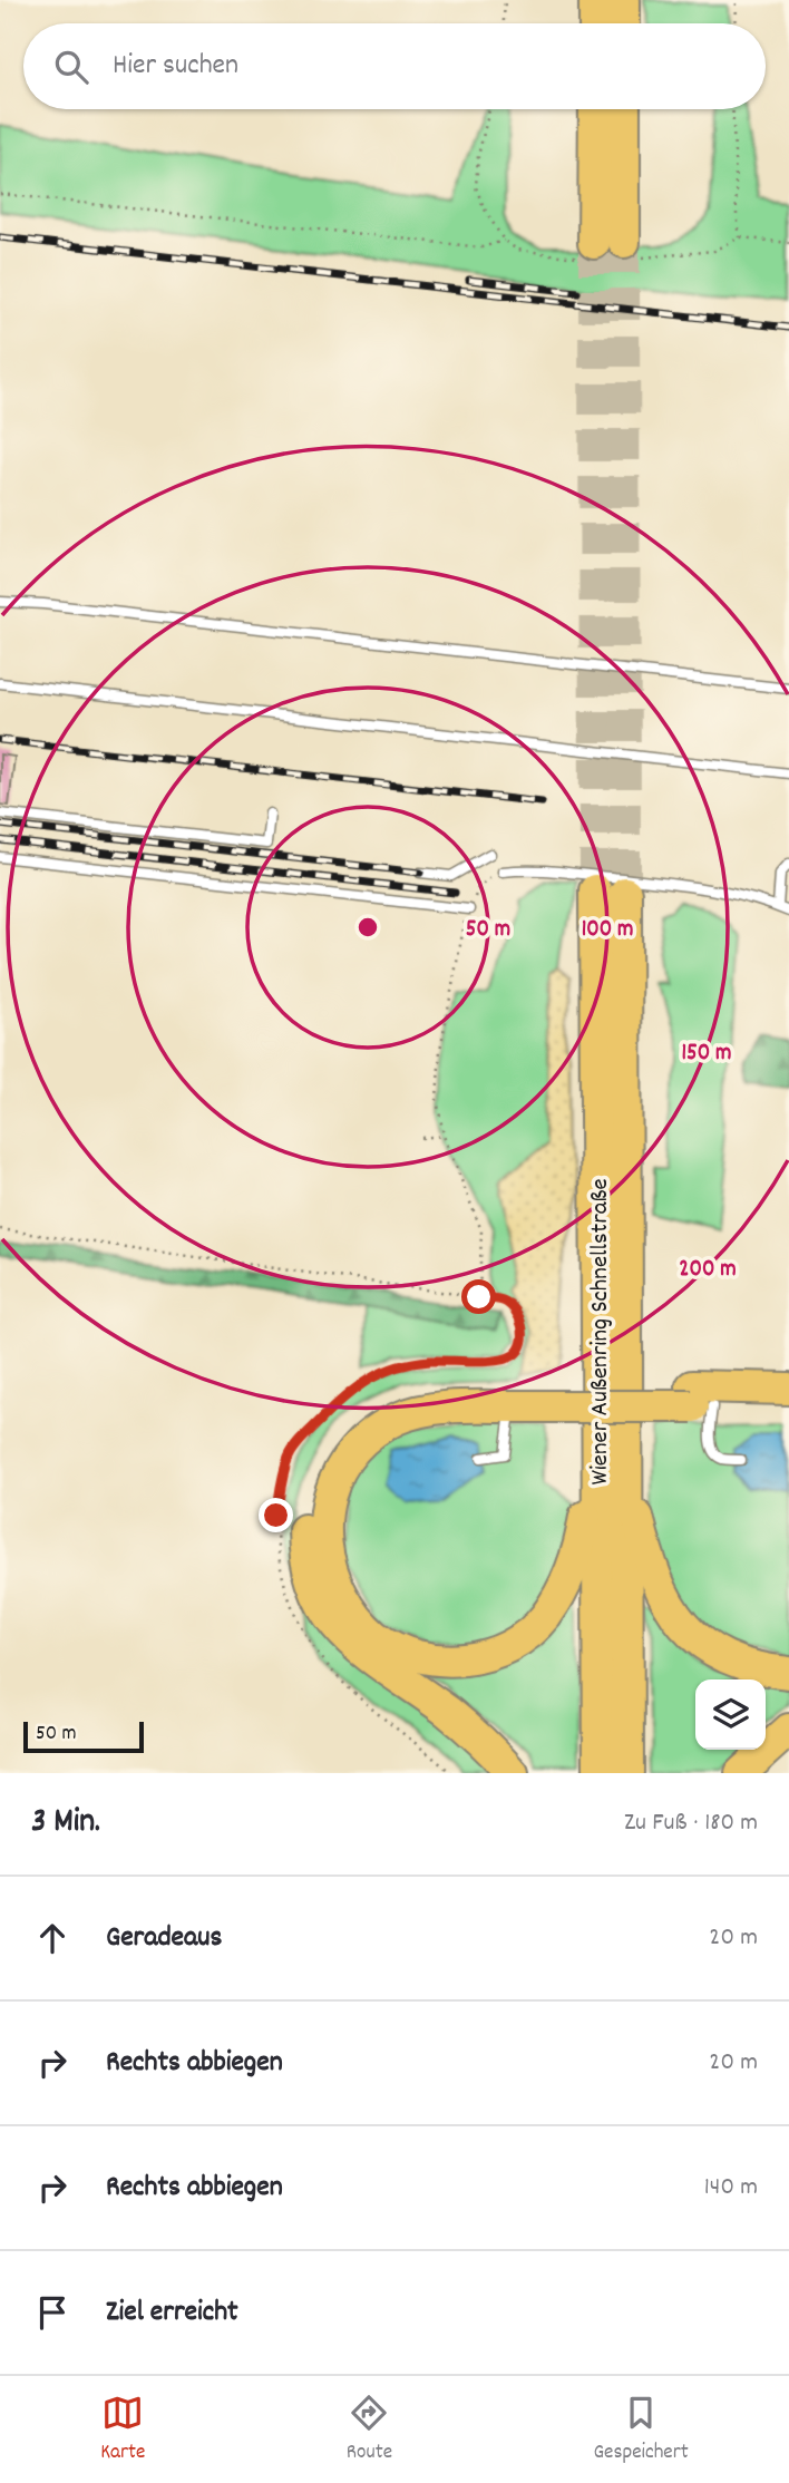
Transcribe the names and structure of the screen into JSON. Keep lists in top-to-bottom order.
{
  "streets": {
    "highway": ["Wiener Außenring Schnellstraße"]
  },
  "scale_bar": "50 m",
  "page": {
    "search": "Hier suchen",
    "scale": "50 m",
    "heading": ["3 Min.", "Zu Fuß · 180 m"],
    "list": [
      ["Geradeaus", "20 m"],
      ["Rechts abbiegen", "20 m"],
      ["Rechts abbiegen", "140 m"],
      "Ziel erreicht"
    ],
    "nav": ["Karte", "Route", "Gespeichert"]
  },
  "rings": [
    "50 m",
    "100 m",
    "150 m",
    "200 m"
  ]
}
